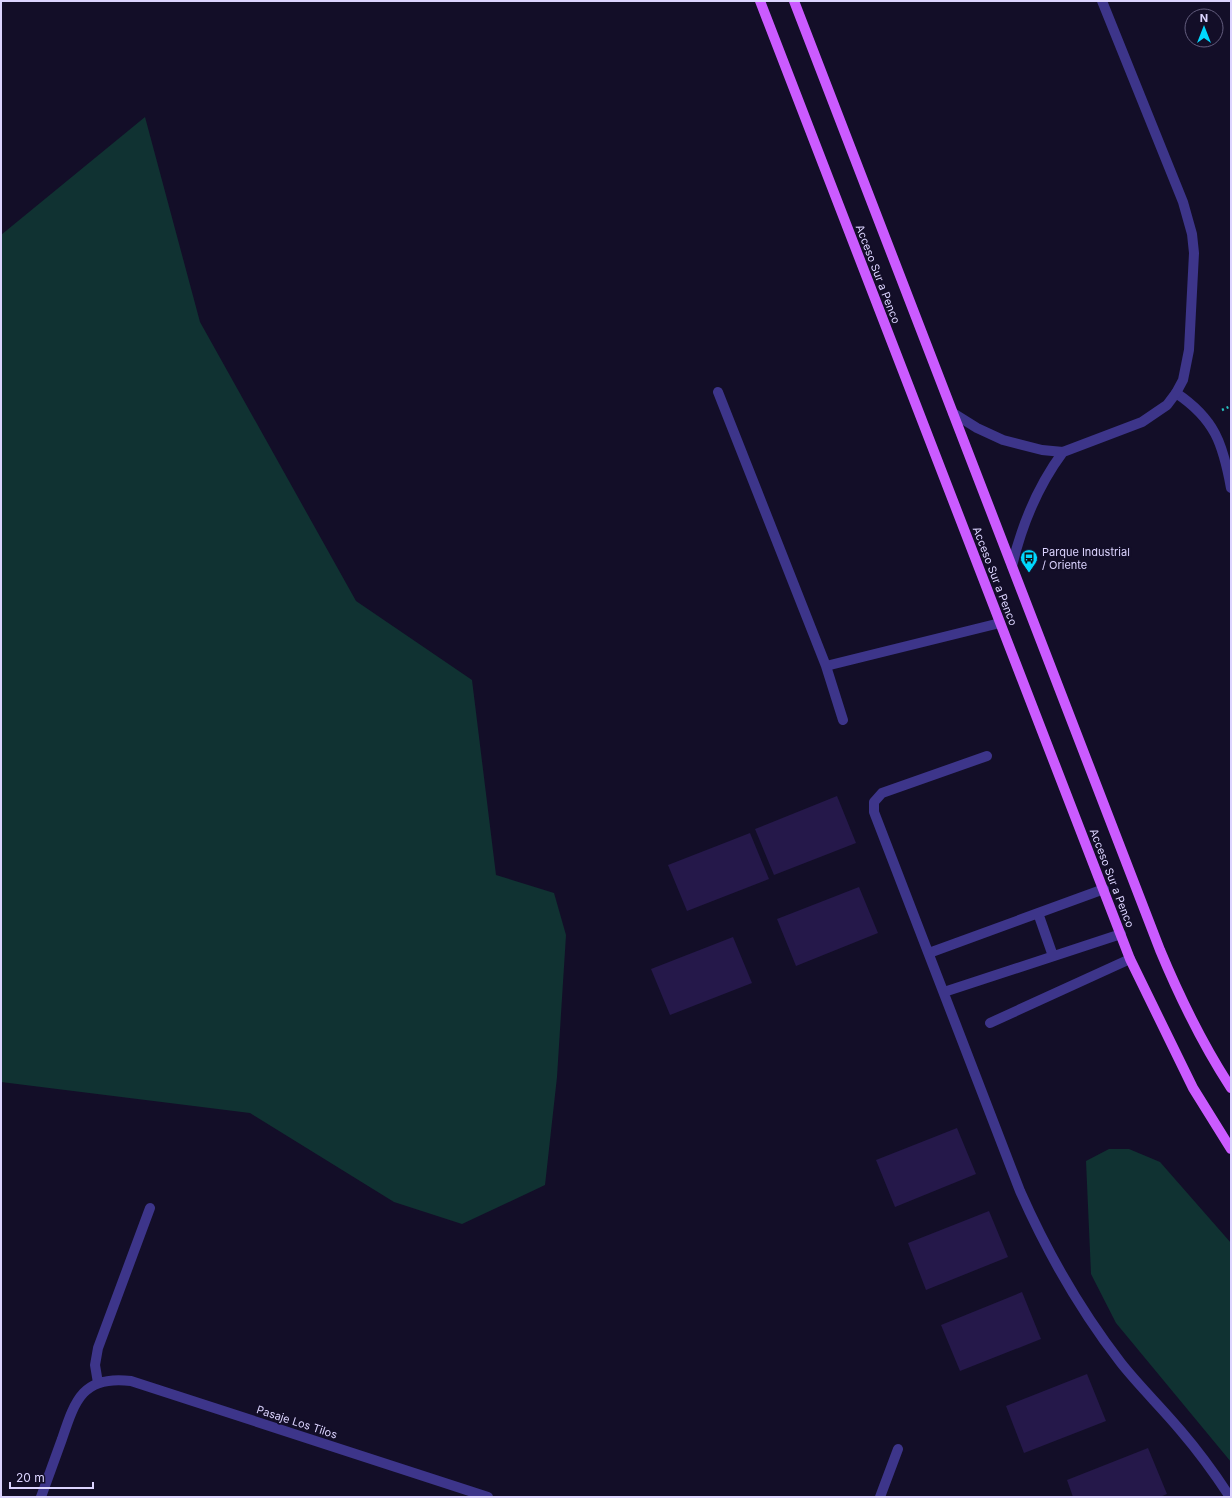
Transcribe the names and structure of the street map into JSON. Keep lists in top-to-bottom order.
{
  "streets": {
    "main road": ["Acceso Sur a Penco"],
    "street": ["Pasaje Los Tilos"]
  },
  "places": {
    "bus stop": ["Parque Industrial / Oriente"]
  },
  "scale_bar": "20 m",
  "north": "top"
}
